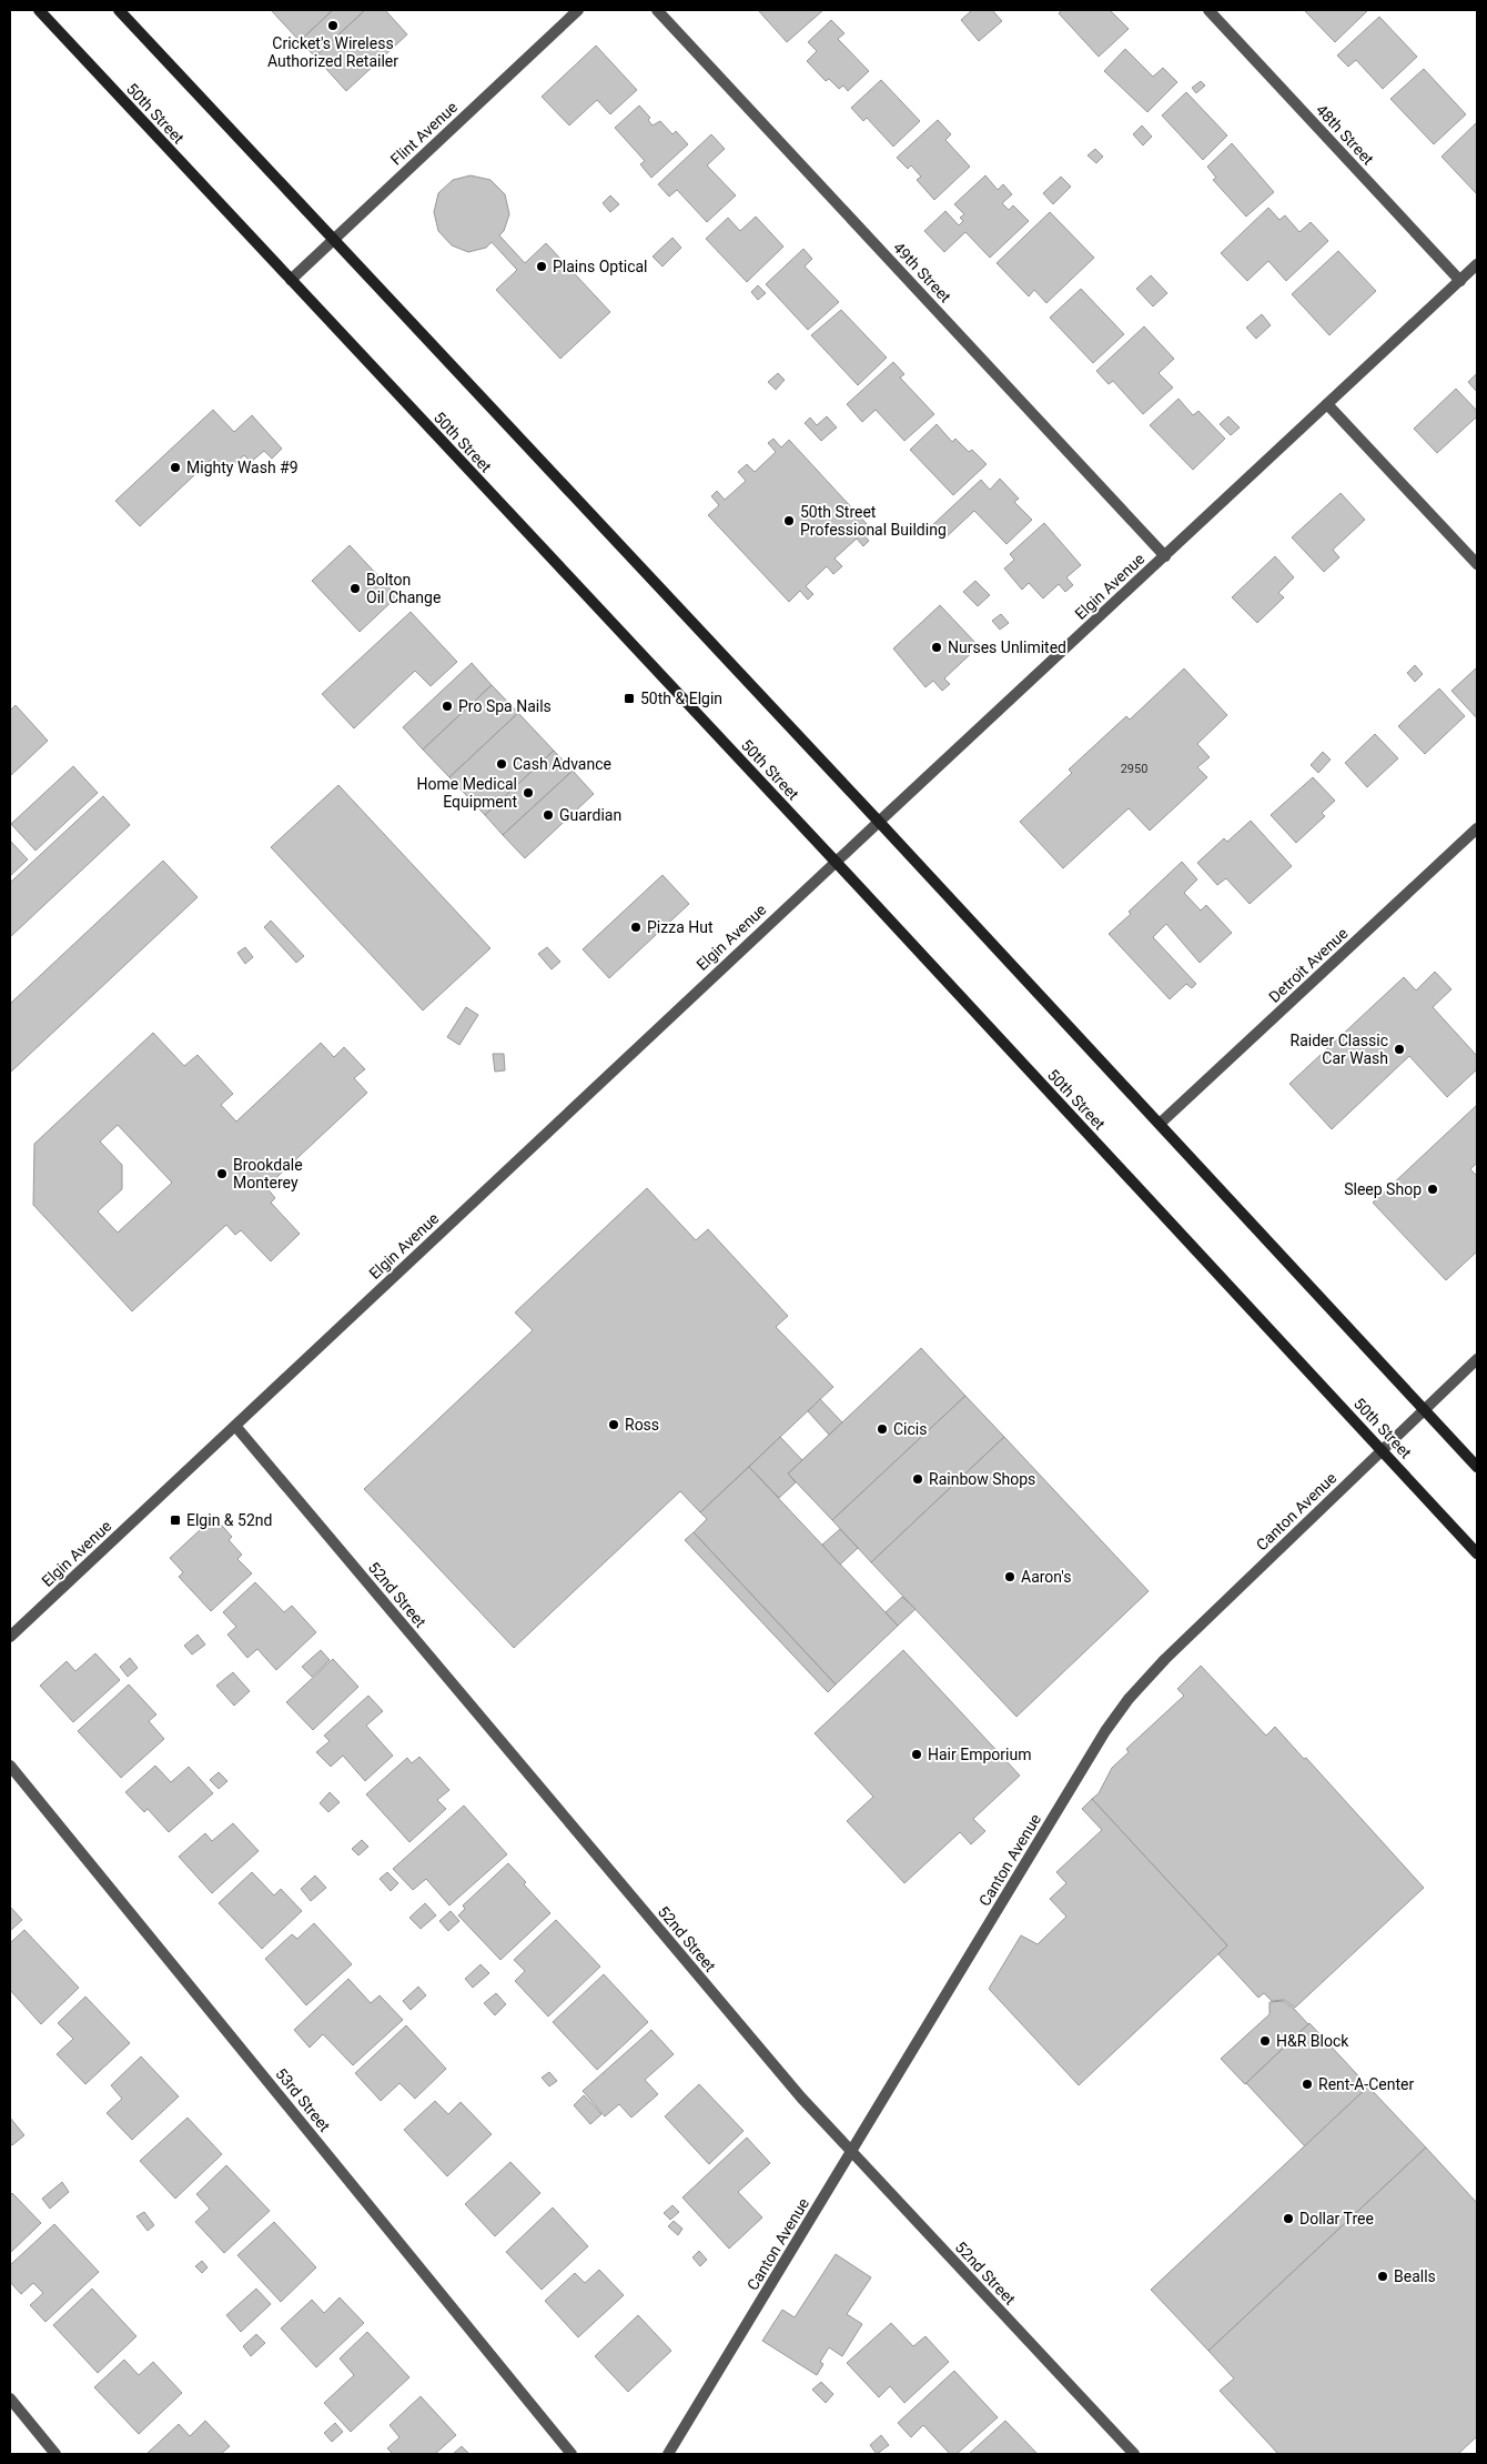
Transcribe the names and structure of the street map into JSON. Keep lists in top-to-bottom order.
{
  "streets": {
    "main road": ["50th Street"],
    "street": [
      "Flint Avenue",
      "48th Street",
      "49th Street",
      "Elgin Avenue",
      "Detroit Avenue",
      "Canton Avenue",
      "52nd Street",
      "53rd Street"
    ]
  },
  "crossings": [
    ["50th Street", "Flint Avenue"],
    ["50th Street", "Elgin Avenue"],
    ["50th Street", "Canton Avenue"],
    ["48th Street", "Elgin Avenue"],
    ["49th Street", "Elgin Avenue"],
    ["Elgin Avenue", "52nd Street"],
    ["Canton Avenue", "52nd Street"]
  ],
  "places": {
    "other": [
      "Cricket's Wireless Authorized Retailer",
      "Plains Optical",
      "Mighty Wash #9",
      "50th Street Professional Building",
      "Bolton Oil Change",
      "Nurses Unlimited",
      "Pro Spa Nails",
      "Cash Advance",
      "Home Medical Equipment",
      "Guardian",
      "Pizza Hut",
      "Raider Classic Car Wash",
      "Brookdale Monterey",
      "Sleep Shop",
      "Ross",
      "Cicis",
      "Rainbow Shops",
      "Aaron's",
      "Hair Emporium",
      "H&R Block",
      "Rent-A-Center",
      "Dollar Tree",
      "Bealls"
    ],
    "transit": ["50th & Elgin", "Elgin & 52nd"]
  },
  "house_numbers": ["2950"]
}
